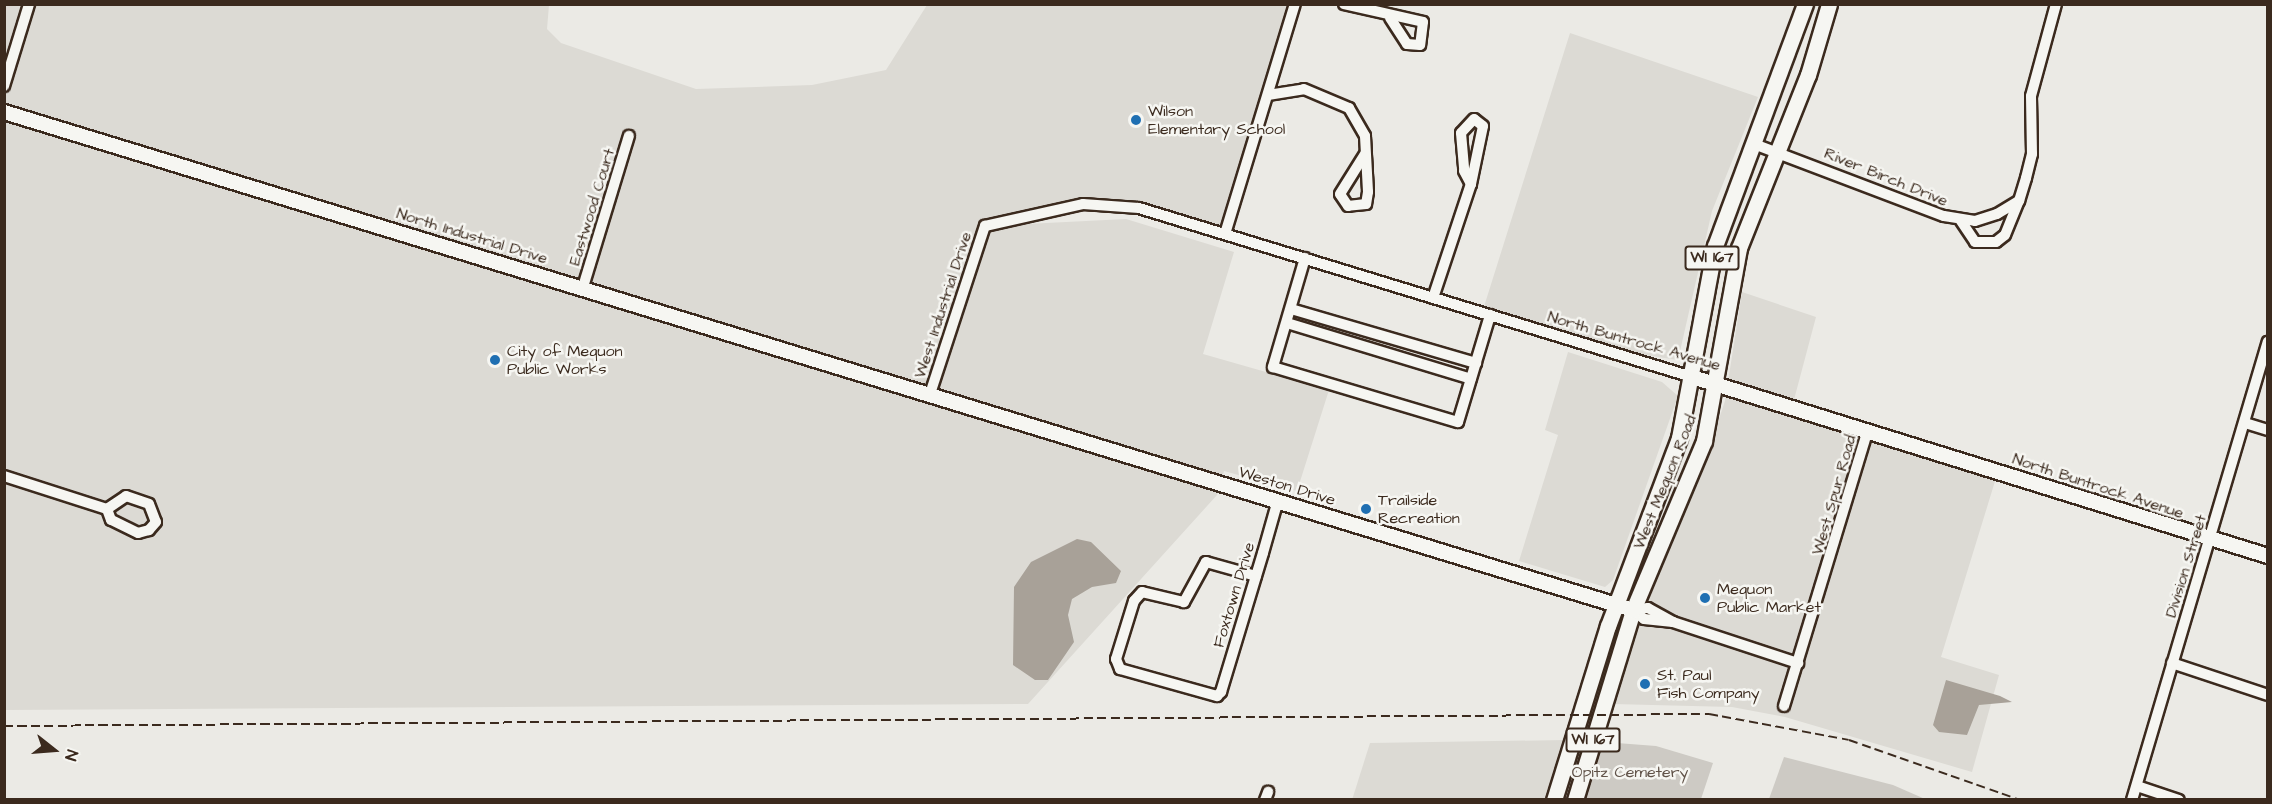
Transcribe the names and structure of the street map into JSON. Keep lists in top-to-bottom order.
{
  "streets": {
    "main road": ["WI 167", "West Mequon Road"],
    "street": [
      "River Birch Drive",
      "Eastwood Court",
      "North Industrial Drive",
      "West Industrial Drive",
      "North Buntrock Avenue",
      "Weston Drive",
      "West Spur Road",
      "Division Street",
      "Foxtown Drive"
    ]
  },
  "crossings": [
    ["River Birch Drive", "West Mequon Road"],
    ["Eastwood Court", "North Industrial Drive"],
    ["North Industrial Drive", "West Industrial Drive"],
    ["North Industrial Drive", "Weston Drive"],
    ["West Industrial Drive", "North Buntrock Avenue"],
    ["West Industrial Drive", "Weston Drive"],
    ["North Buntrock Avenue", "West Mequon Road"],
    ["North Buntrock Avenue", "West Spur Road"],
    ["North Buntrock Avenue", "Division Street"],
    ["West Mequon Road", "Weston Drive"],
    ["Weston Drive", "Foxtown Drive"]
  ],
  "parks": ["Opitz Cemetery"],
  "places": [
    "Wilson Elementary School",
    "City of Mequon Public Works",
    "Trailside Recreation",
    "Mequon Public Market",
    "St. Paul Fish Company"
  ],
  "north": "right"
}
